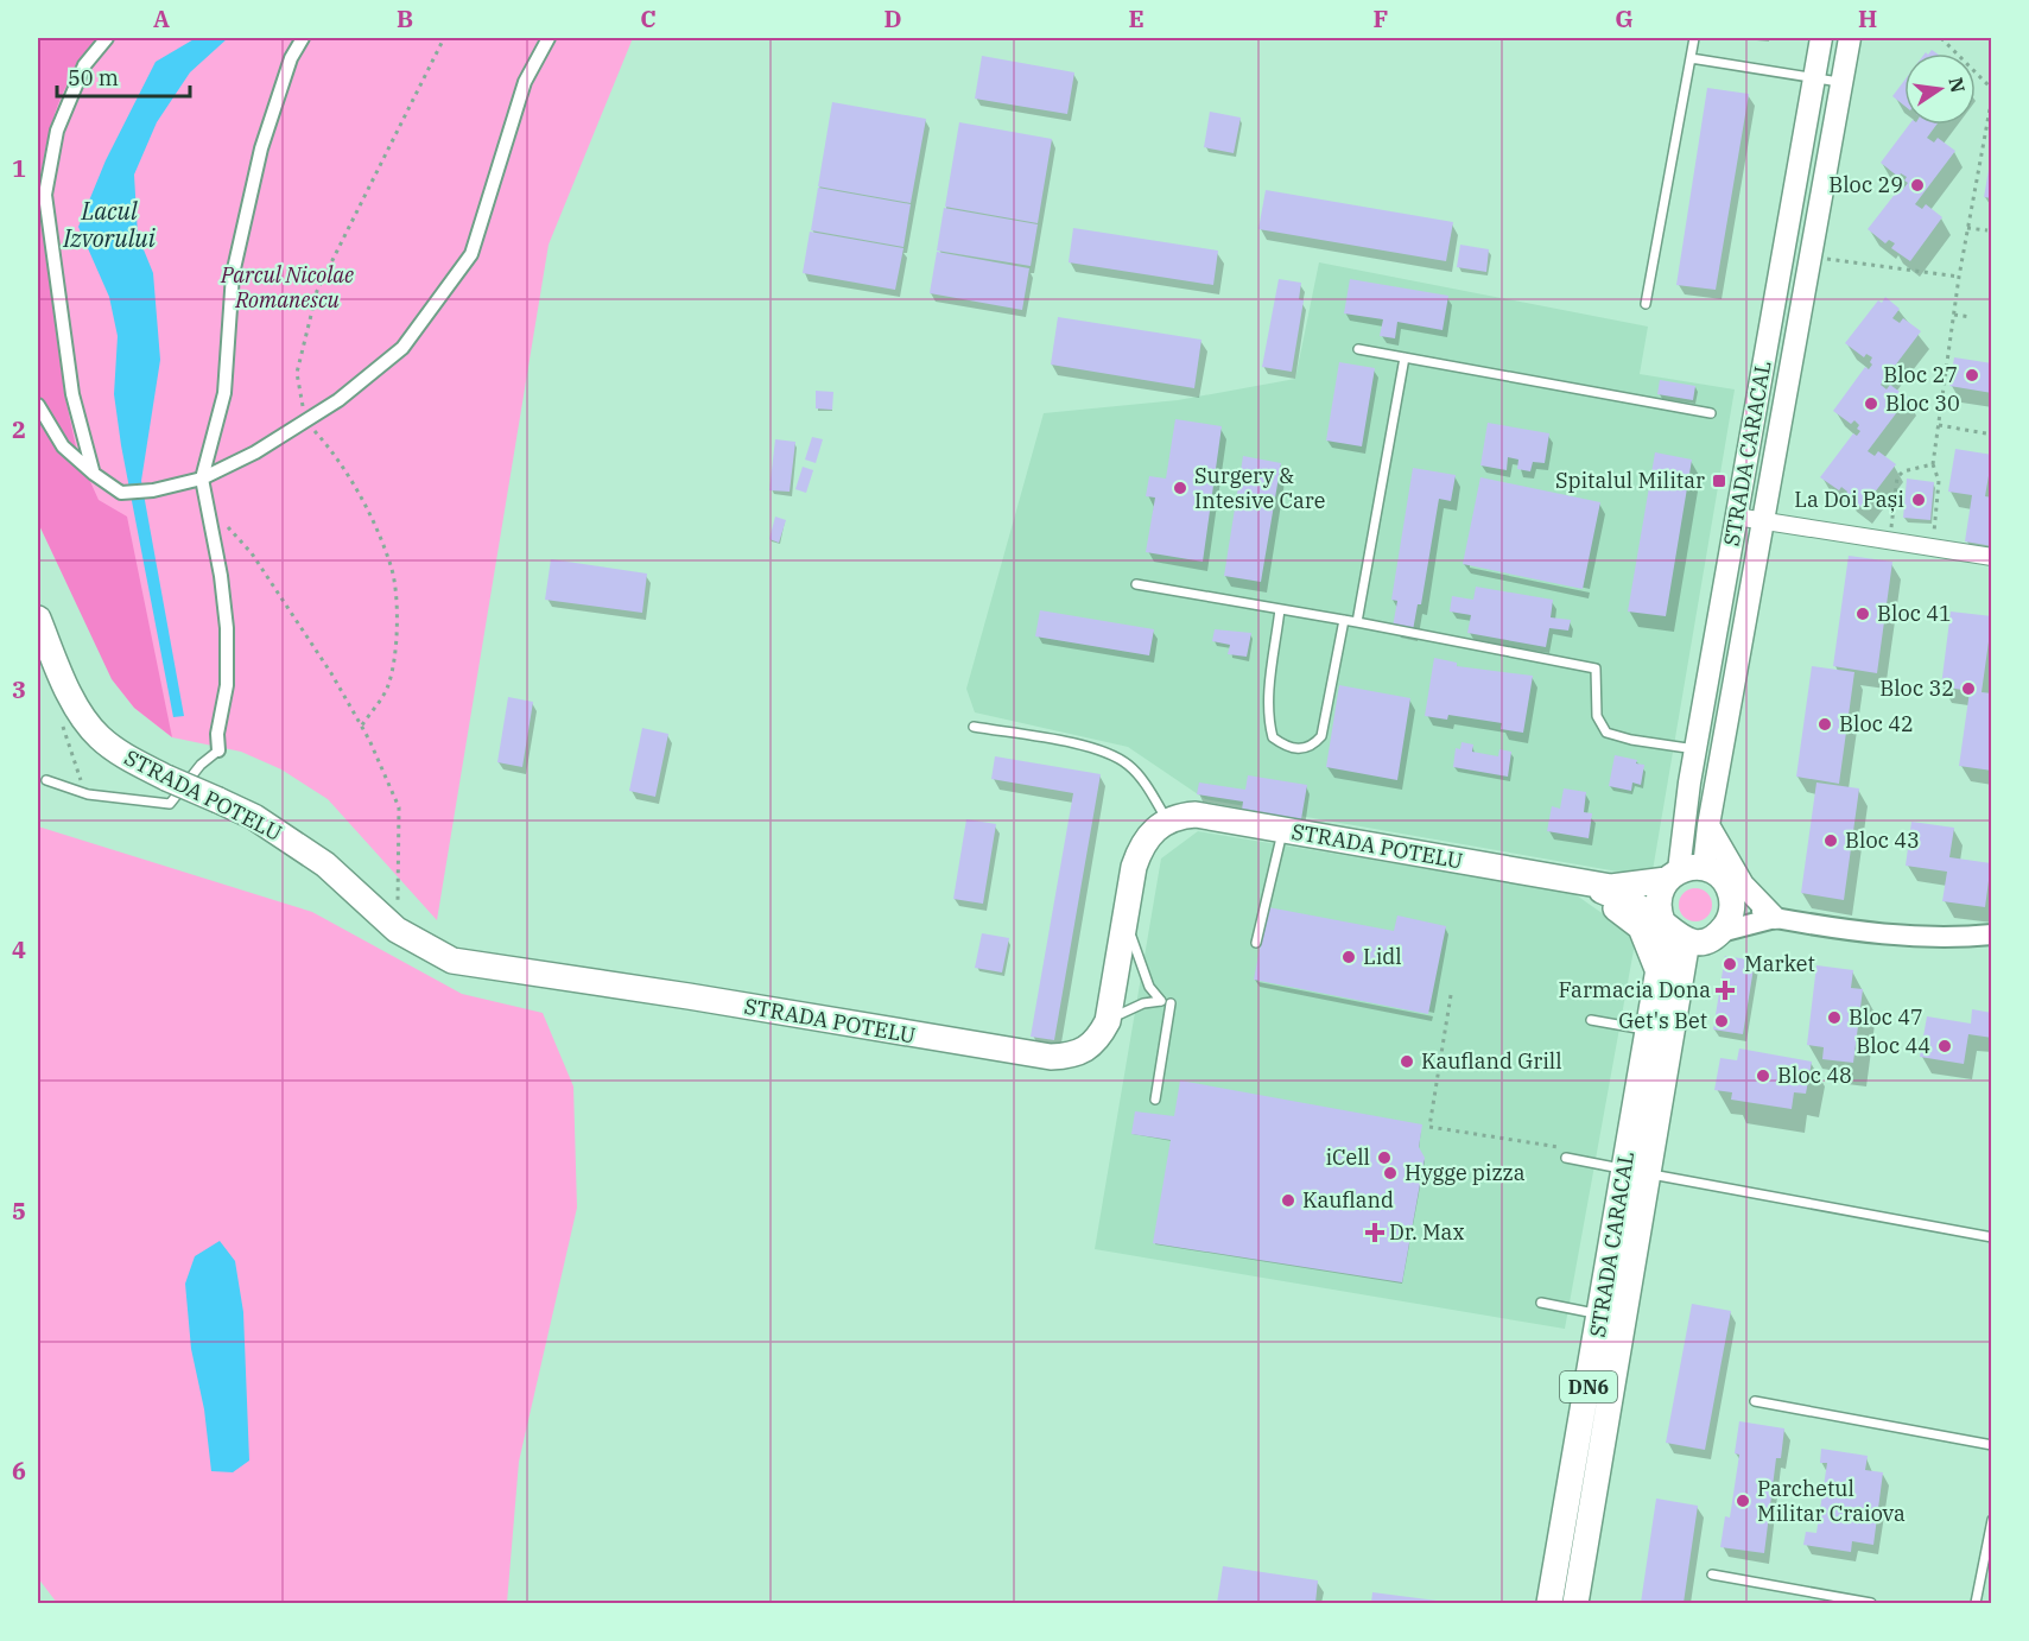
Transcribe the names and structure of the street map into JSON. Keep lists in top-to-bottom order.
{
  "streets": {
    "main road": ["STRADA CARACAL", "STRADA POTELU", "DN6"]
  },
  "crossings": [
    ["STRADA CARACAL", "STRADA POTELU"],
    ["STRADA CARACAL", "DN6"],
    ["STRADA POTELU", "DN6"]
  ],
  "water": ["Lacul Izvorului"],
  "parks": ["Parcul Nicolae Romanescu"],
  "places": {
    "other": [
      "Bloc 29",
      "Bloc 27",
      "Bloc 30",
      "Surgery & Intesive Care",
      "La Doi Pași",
      "Bloc 41",
      "Bloc 32",
      "Bloc 42",
      "Bloc 43",
      "Lidl",
      "Market",
      "Bloc 47",
      "Get's Bet",
      "Bloc 44",
      "Kaufland Grill",
      "Bloc 48",
      "iCell",
      "Hygge pizza",
      "Kaufland",
      "Parchetul Militar Craiova"
    ],
    "transit": ["Spitalul Militar"],
    "health": ["Farmacia Dona", "Dr. Max"]
  },
  "scale_bar": "50 m",
  "north": "right",
  "grid": {
    "columns": [
      "A",
      "B",
      "C",
      "D",
      "E",
      "F",
      "G",
      "H"
    ],
    "rows": [
      "1",
      "2",
      "3",
      "4",
      "5",
      "6"
    ]
  }
}
